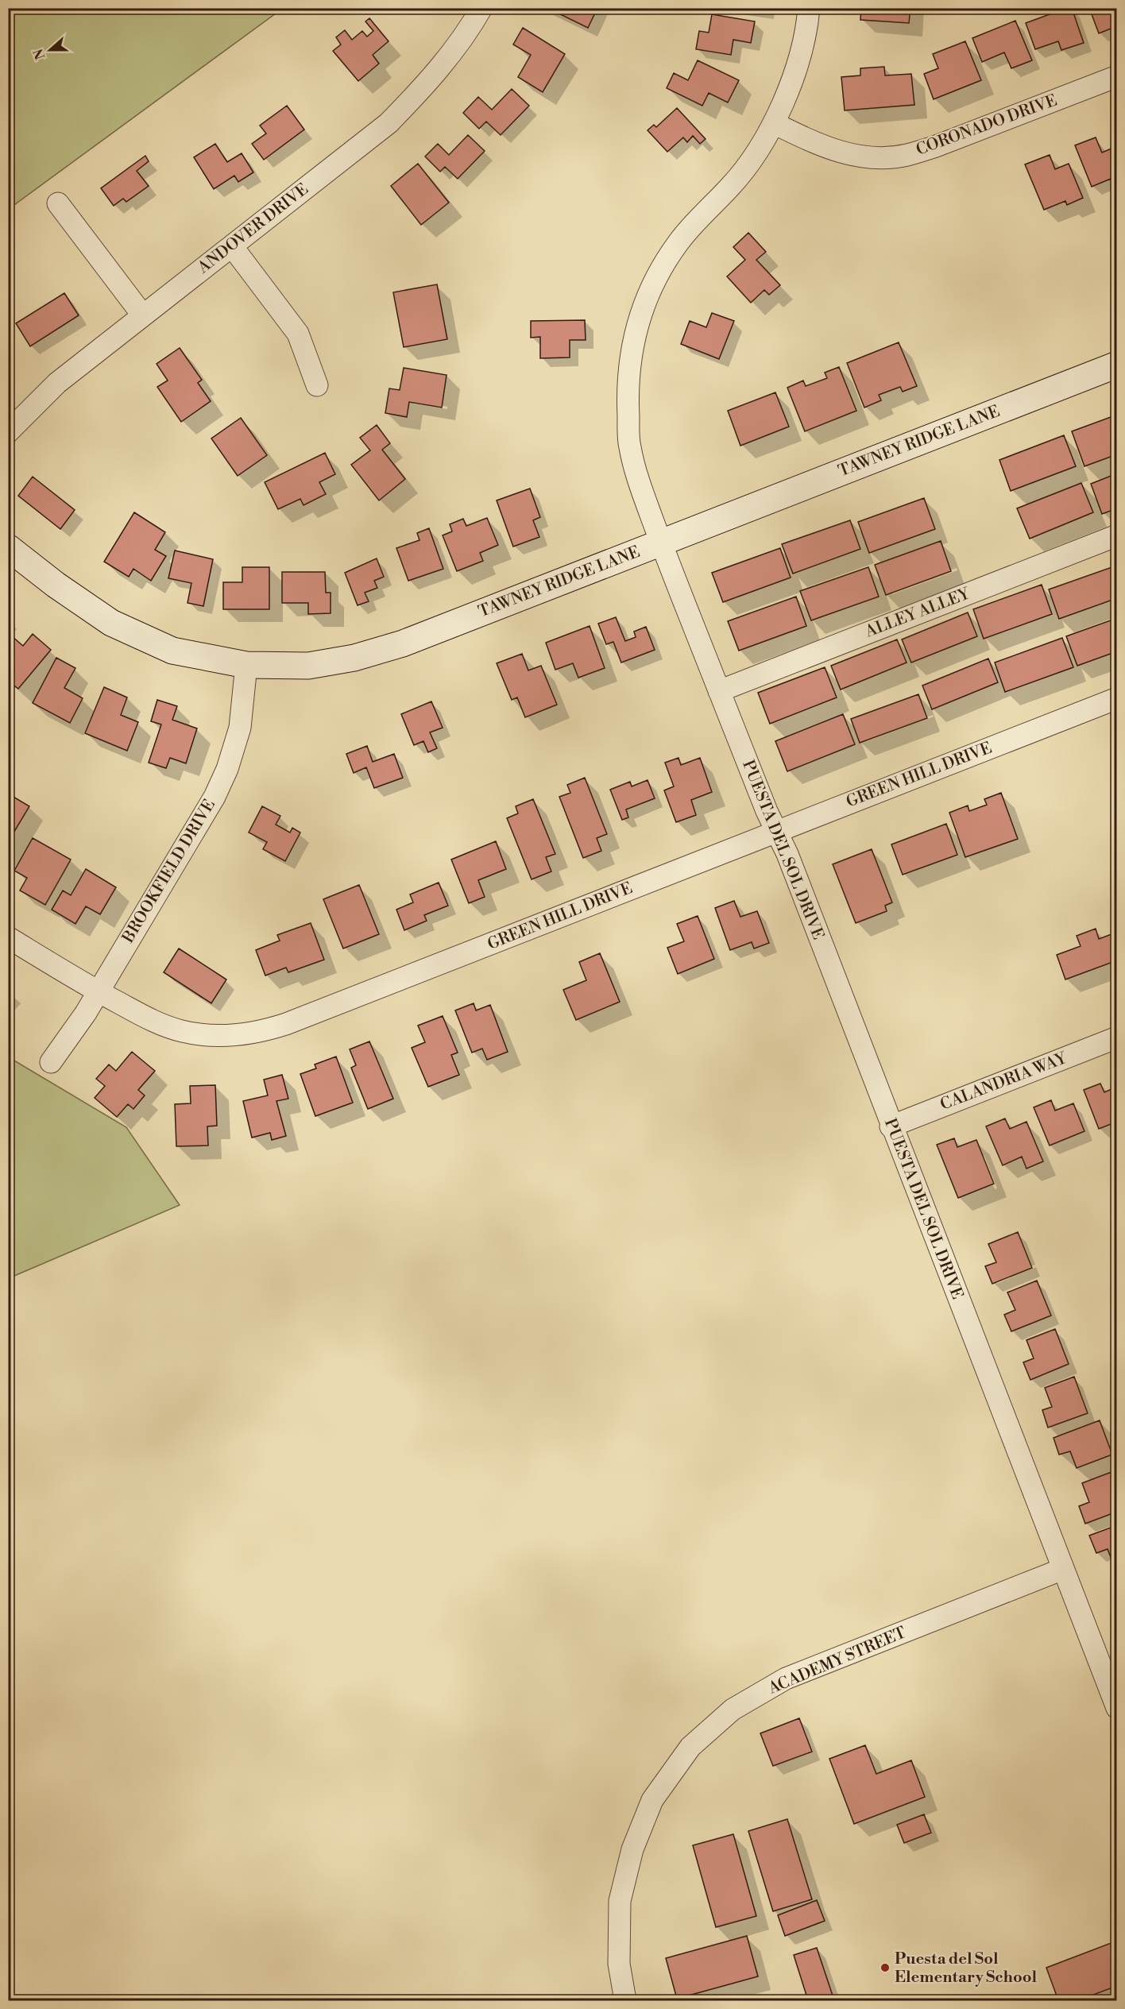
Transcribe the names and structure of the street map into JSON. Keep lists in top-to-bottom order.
{
  "streets": {
    "street": [
      "CORONADO DRIVE",
      "ANDOVER DRIVE",
      "TAWNEY RIDGE LANE",
      "ALLEY ALLEY",
      "GREEN HILL DRIVE",
      "PUESTA DEL SOL DRIVE",
      "BROOKFIELD DRIVE",
      "CALANDRIA WAY",
      "ACADEMY STREET"
    ]
  },
  "crossings": [
    ["CORONADO DRIVE", "PUESTA DEL SOL DRIVE"],
    ["TAWNEY RIDGE LANE", "PUESTA DEL SOL DRIVE"],
    ["TAWNEY RIDGE LANE", "BROOKFIELD DRIVE"],
    ["ALLEY ALLEY", "PUESTA DEL SOL DRIVE"],
    ["GREEN HILL DRIVE", "PUESTA DEL SOL DRIVE"],
    ["GREEN HILL DRIVE", "BROOKFIELD DRIVE"],
    ["PUESTA DEL SOL DRIVE", "CALANDRIA WAY"],
    ["PUESTA DEL SOL DRIVE", "ACADEMY STREET"]
  ],
  "places": ["Puesta del Sol Elementary School"],
  "north": "left"
}
